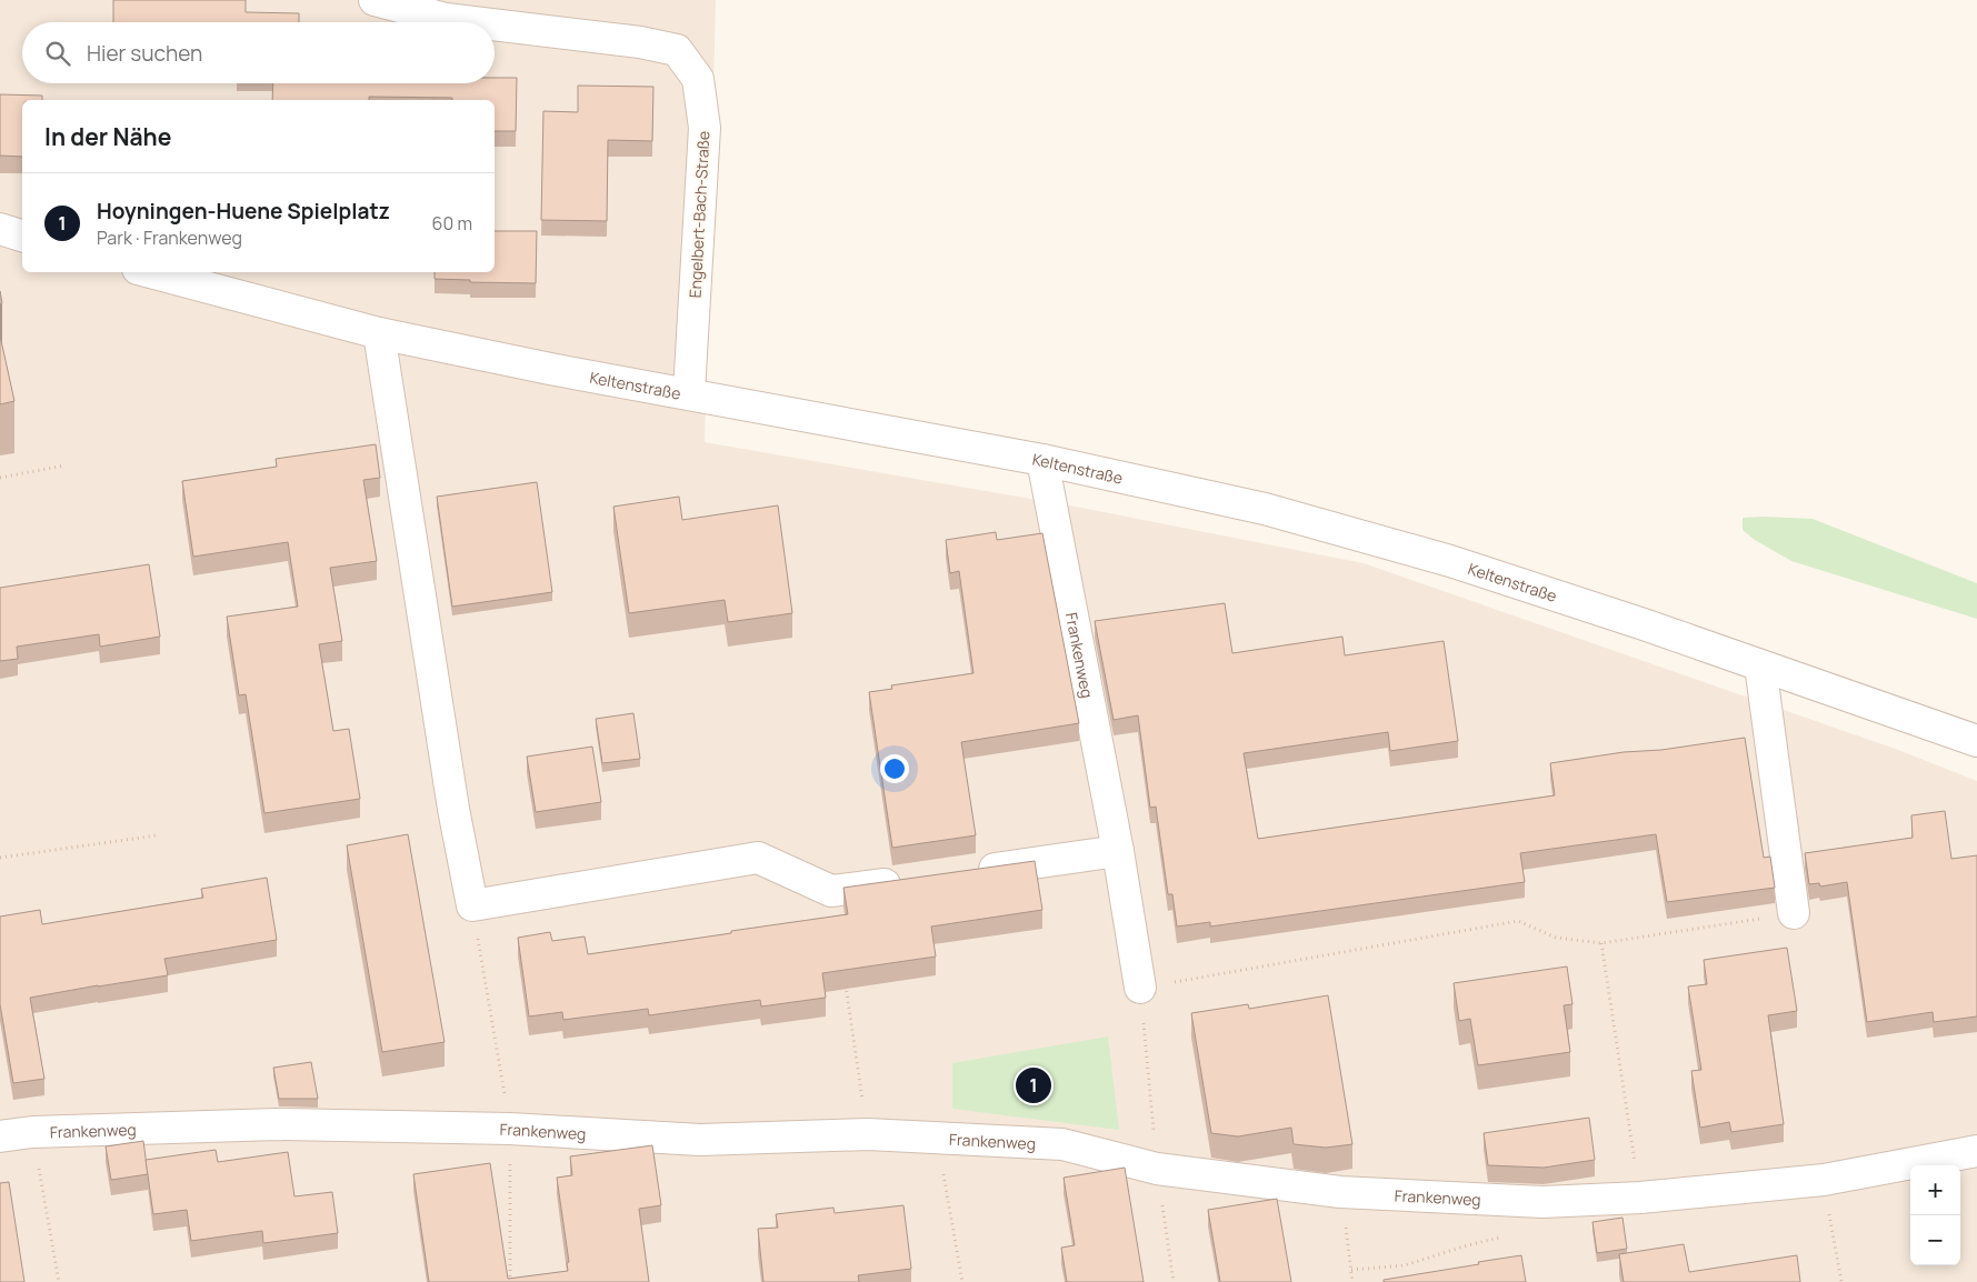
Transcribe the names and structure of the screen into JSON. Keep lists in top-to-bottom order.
{
  "streets": {
    "street": ["Engelbert-Bach-Straße", "Keltenstraße", "Frankenweg"]
  },
  "crossings": [
    ["Engelbert-Bach-Straße", "Keltenstraße"],
    ["Keltenstraße", "Frankenweg"]
  ],
  "page": {
    "search": "Hier suchen",
    "heading": "In der Nähe",
    "list": [
      {
        "mark": "1",
        "name": "Hoyningen-Huene Spielplatz",
        "note": "Park · Frankenweg",
        "value": "60 m"
      }
    ],
    "pins": "1",
    "map_buttons": ["+", "−"]
  }
}
